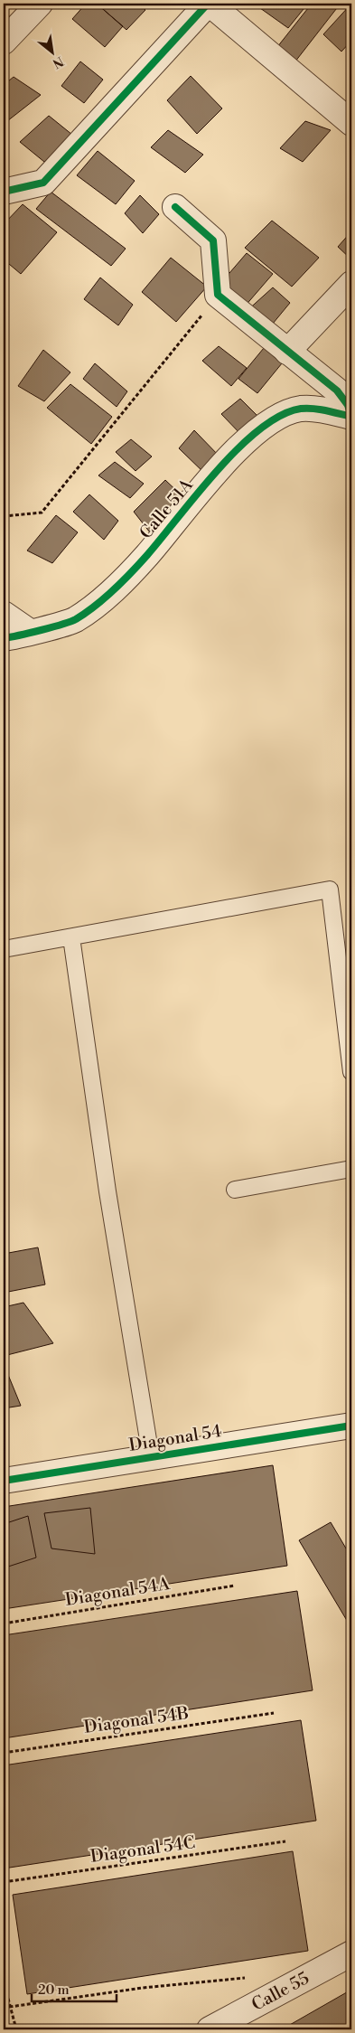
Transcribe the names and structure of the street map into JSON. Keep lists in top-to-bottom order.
{
  "streets": {
    "street": ["Calle 51A", "Diagonal 54", "Calle 55"],
    "path": ["Diagonal 54A", "Diagonal 54B", "Diagonal 54C"]
  },
  "scale_bar": "20 m",
  "north": "bottom right"
}
